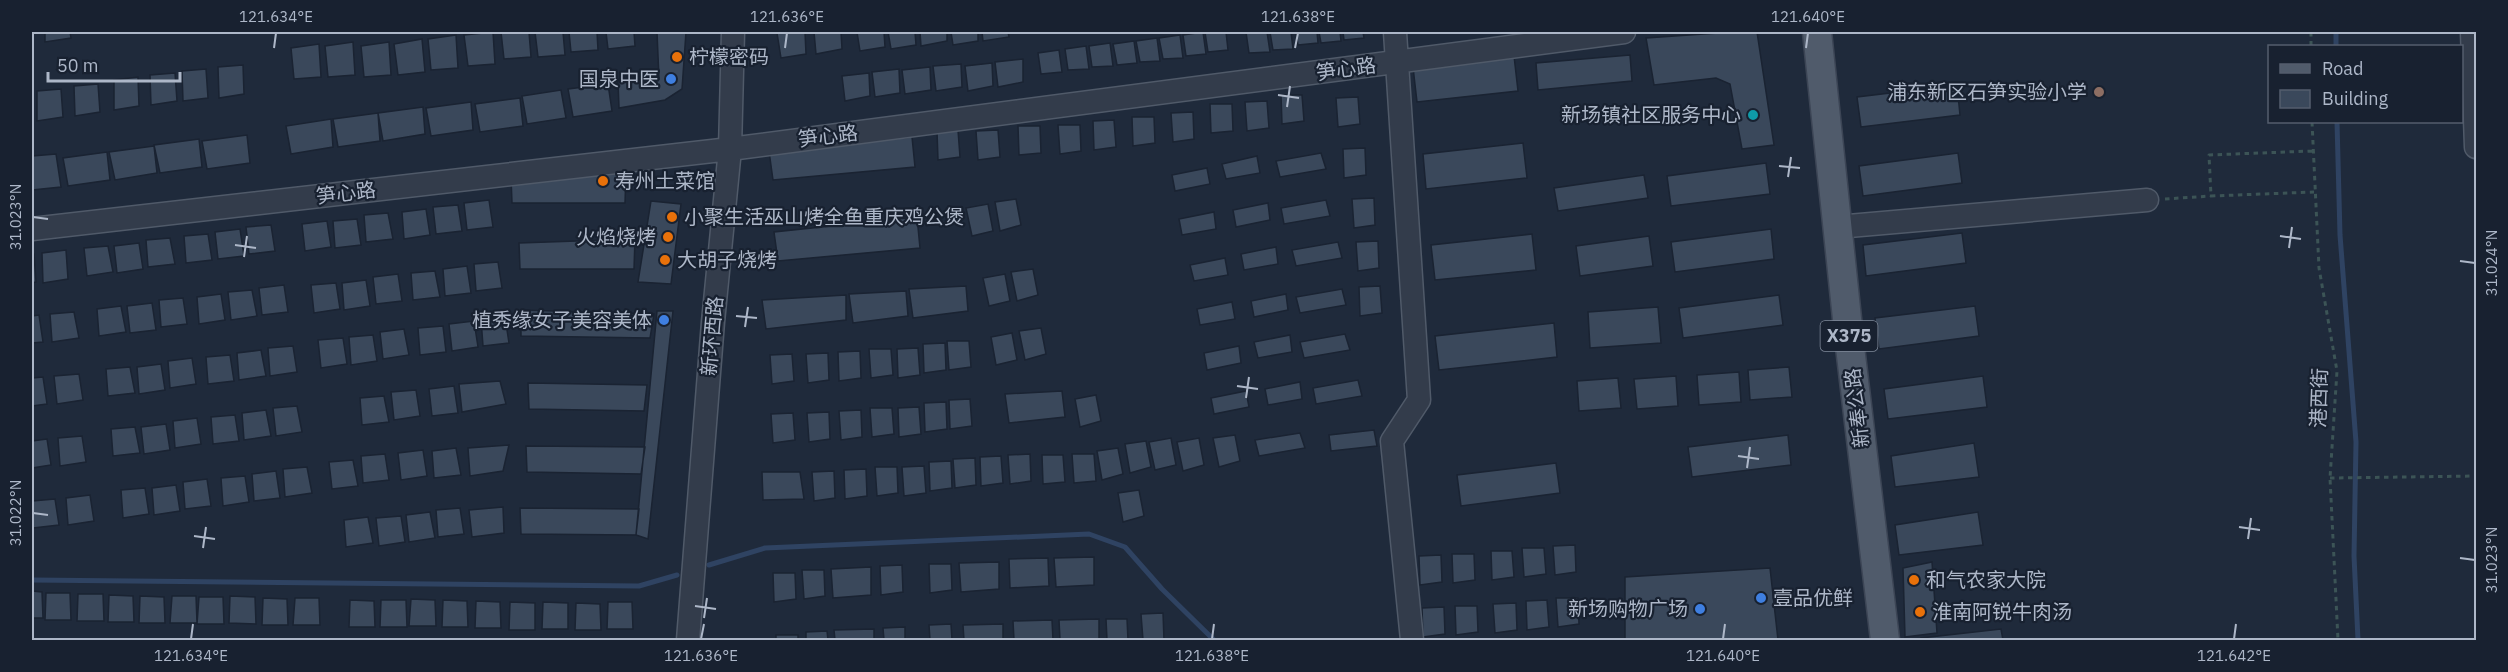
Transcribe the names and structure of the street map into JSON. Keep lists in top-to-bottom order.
{
  "streets": {
    "main road": ["X375", "新奉公路"],
    "street": ["笋心路", "新环西路"],
    "path": ["港西街"]
  },
  "crossings": [
    ["笋心路", "新环西路"]
  ],
  "places": [
    "柠檬密码",
    "国泉中医",
    "浦东新区石笋实验小学",
    "新场镇社区服务中心",
    "寿州土菜馆",
    "小聚生活巫山烤全鱼重庆鸡公煲",
    "火焰烧烤",
    "大胡子烧烤",
    "植秀缘女子美容美体",
    "和气农家大院",
    "壹品优鲜",
    "新场购物广场",
    "淮南阿锐牛肉汤"
  ],
  "legend": ["Road", "Building"],
  "scale_bar": "50 m",
  "coordinates": [
    "121.634°E",
    "121.636°E",
    "121.638°E",
    "121.640°E",
    "31.023°N",
    "31.024°N",
    "31.022°N",
    "121.642°E"
  ]
}
